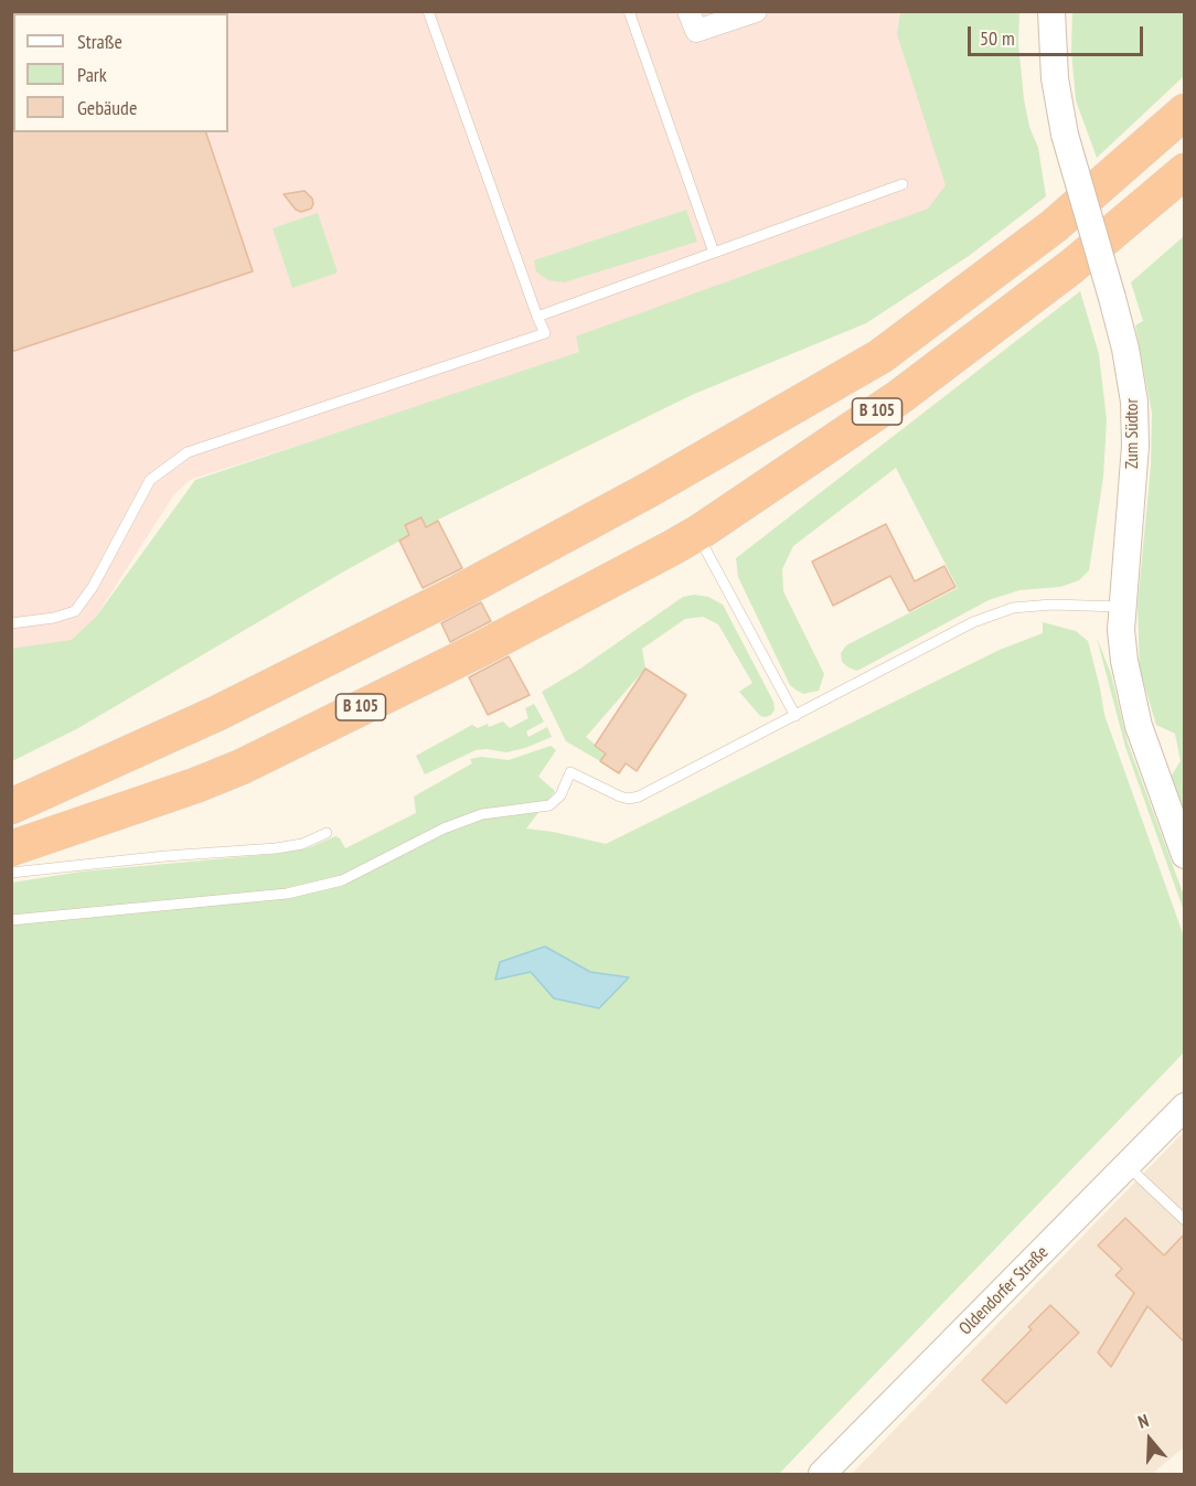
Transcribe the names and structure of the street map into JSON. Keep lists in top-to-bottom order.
{
  "streets": {
    "highway": ["B 105"],
    "street": ["Zum Südtor", "Oldendorfer Straße"]
  },
  "legend": ["Straße", "Park", "Gebäude"],
  "scale_bar": "50 m",
  "north": "top"
}
